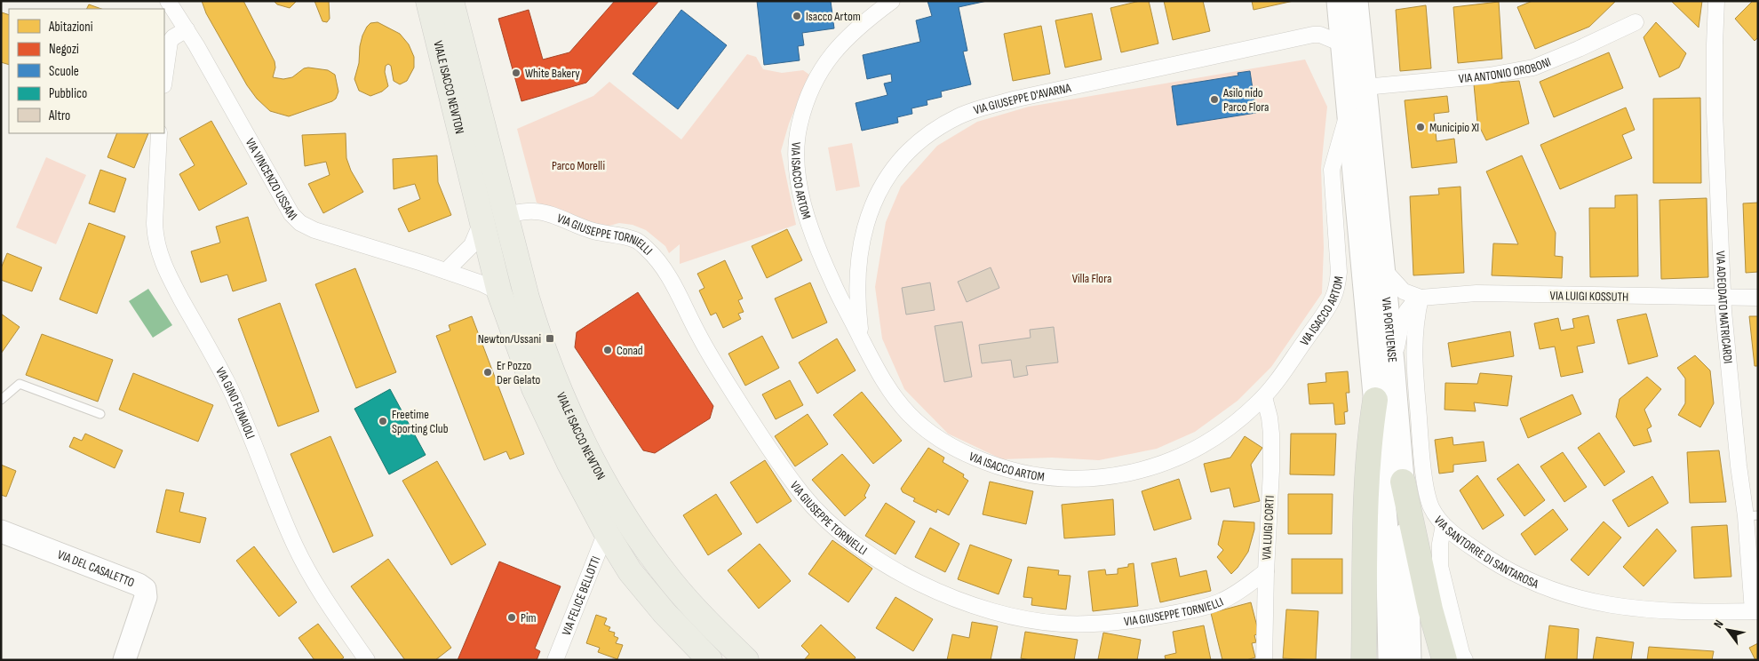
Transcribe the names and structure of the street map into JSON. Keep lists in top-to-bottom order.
{
  "streets": {
    "main road": ["VIALE ISACCO NEWTON", "VIA PORTUENSE", "VIA DEL CASALETTO"],
    "street": [
      "VIA ANTONIO OROBONI",
      "VIA GIUSEPPE D'AVARNA",
      "VIA VINCENZO USSANI",
      "VIA ISACCO ARTOM",
      "VIA GIUSEPPE TORNIELLI",
      "VIA LUIGI KOSSUTH",
      "VIA ADEODATO MATRICARDI",
      "VIA GINO FUNAIOLI",
      "VIA LUIGI CORTI",
      "VIA SANTORRE DI SANTAROSA",
      "VIA FELICE BELLOTTI"
    ]
  },
  "crossings": [
    ["VIA ANTONIO OROBONI", "VIA PORTUENSE"],
    ["VIALE ISACCO NEWTON", "VIA VINCENZO USSANI"],
    ["VIALE ISACCO NEWTON", "VIA GIUSEPPE TORNIELLI"],
    ["VIALE ISACCO NEWTON", "VIA FELICE BELLOTTI"],
    ["VIA GIUSEPPE D'AVARNA", "VIA ISACCO ARTOM"],
    ["VIA GIUSEPPE D'AVARNA", "VIA PORTUENSE"],
    ["VIA ISACCO ARTOM", "VIA PORTUENSE"],
    ["VIA ISACCO ARTOM", "VIA LUIGI CORTI"],
    ["VIA GIUSEPPE TORNIELLI", "VIA LUIGI CORTI"],
    ["VIA LUIGI KOSSUTH", "VIA ADEODATO MATRICARDI"],
    ["VIA LUIGI KOSSUTH", "VIA PORTUENSE"],
    ["VIA LUIGI KOSSUTH", "VIA SANTORRE DI SANTAROSA"],
    ["VIA ADEODATO MATRICARDI", "VIA SANTORRE DI SANTAROSA"]
  ],
  "parks": ["Parco Morelli", "Villa Flora"],
  "places": {
    "other": [
      "Isacco Artom",
      "White Bakery",
      "Asilo nido Parco Flora",
      "Municipio XI",
      "Conad",
      "Er Pozzo Der Gelato",
      "Freetime Sporting Club",
      "Pim"
    ],
    "transit": ["Newton/Ussani"]
  },
  "legend": [
    "Abitazioni",
    "Negozi",
    "Scuole",
    "Pubblico",
    "Altro"
  ],
  "north": "top left"
}
